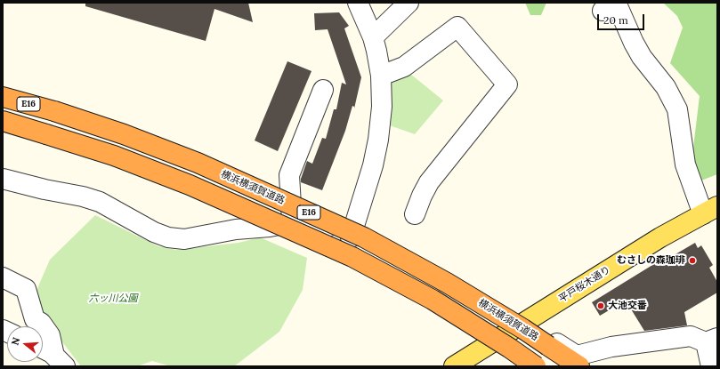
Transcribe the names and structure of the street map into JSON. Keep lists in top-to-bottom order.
{
  "streets": {
    "highway": ["E16", "横浜横須賀道路"],
    "main road": ["平戸桜木通り"]
  },
  "parks": ["六ッ川公園"],
  "places": ["むさしの森珈琲", "大池交番"],
  "scale_bar": "20 m",
  "north": "left"
}
